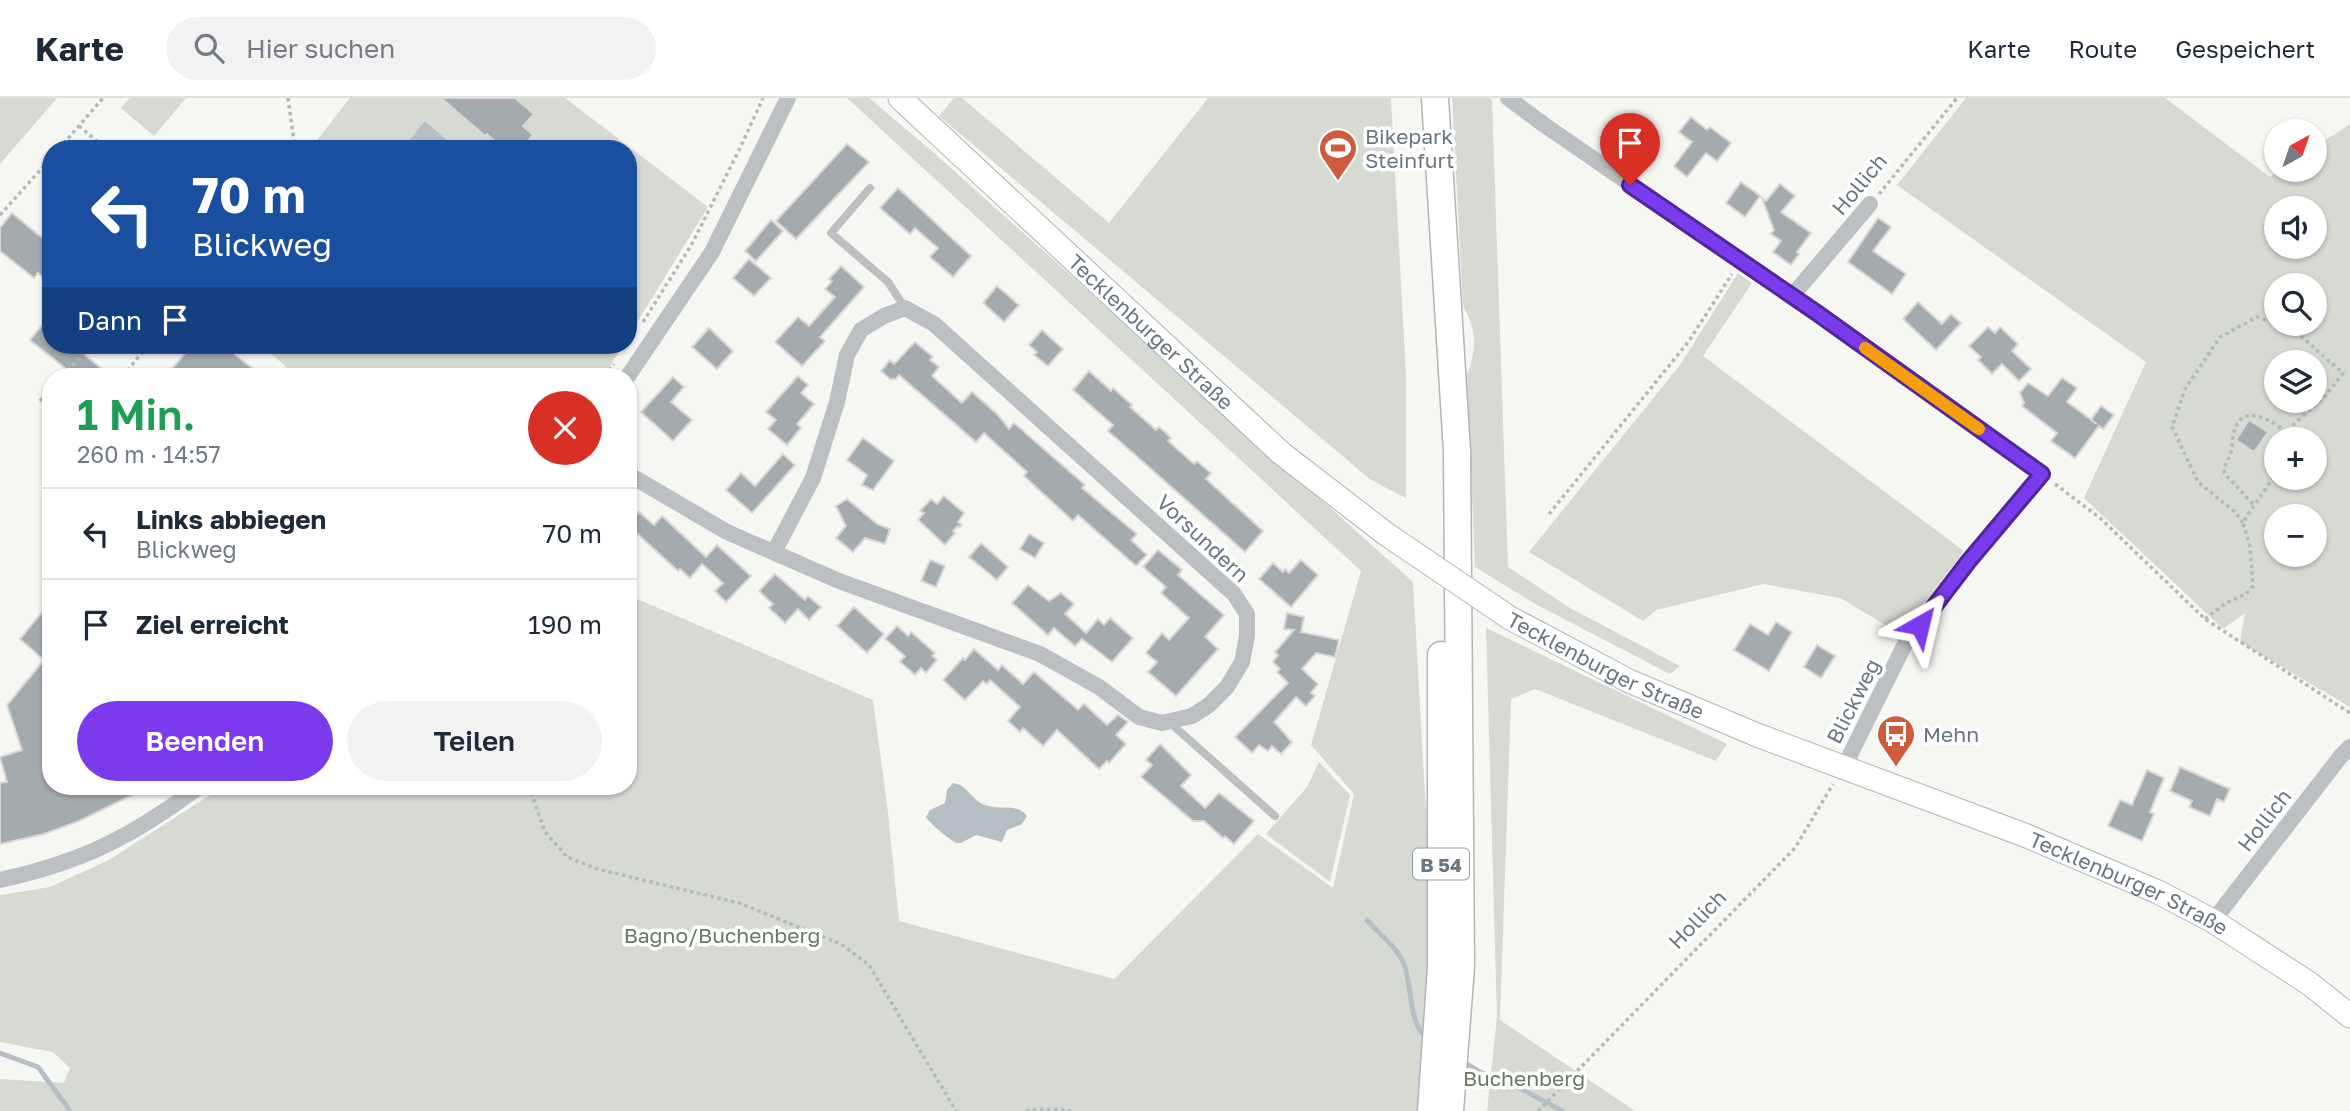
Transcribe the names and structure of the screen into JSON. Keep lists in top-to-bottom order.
{
  "streets": {
    "highway": ["B 54"],
    "main road": ["Tecklenburger Straße"],
    "street": ["Hollich", "Vorsundern", "Blickweg"]
  },
  "crossings": [
    ["Hollich", "Tecklenburger Straße"],
    ["Hollich", "Blickweg"],
    ["Tecklenburger Straße", "Blickweg"]
  ],
  "parks": ["Bagno/Buchenberg", "Buchenberg"],
  "places": {
    "sports": ["Bikepark Steinfurt"],
    "bus stop": ["Mehn"]
  },
  "north": "top right",
  "page": {
    "header": "Karte",
    "search": "Hier suchen",
    "nav": ["Karte", "Route", "Gespeichert"],
    "map_buttons": ["+", "−"],
    "turn": ["70 m", "Blickweg"],
    "then": "Dann",
    "heading": ["1 Min.", "260 m · 14:57"],
    "list": [
      {
        "name": "Links abbiegen",
        "note": "Blickweg",
        "value": "70 m"
      },
      {
        "name": "Ziel erreicht",
        "value": "190 m"
      }
    ],
    "buttons": ["Beenden", "Teilen"]
  }
}
